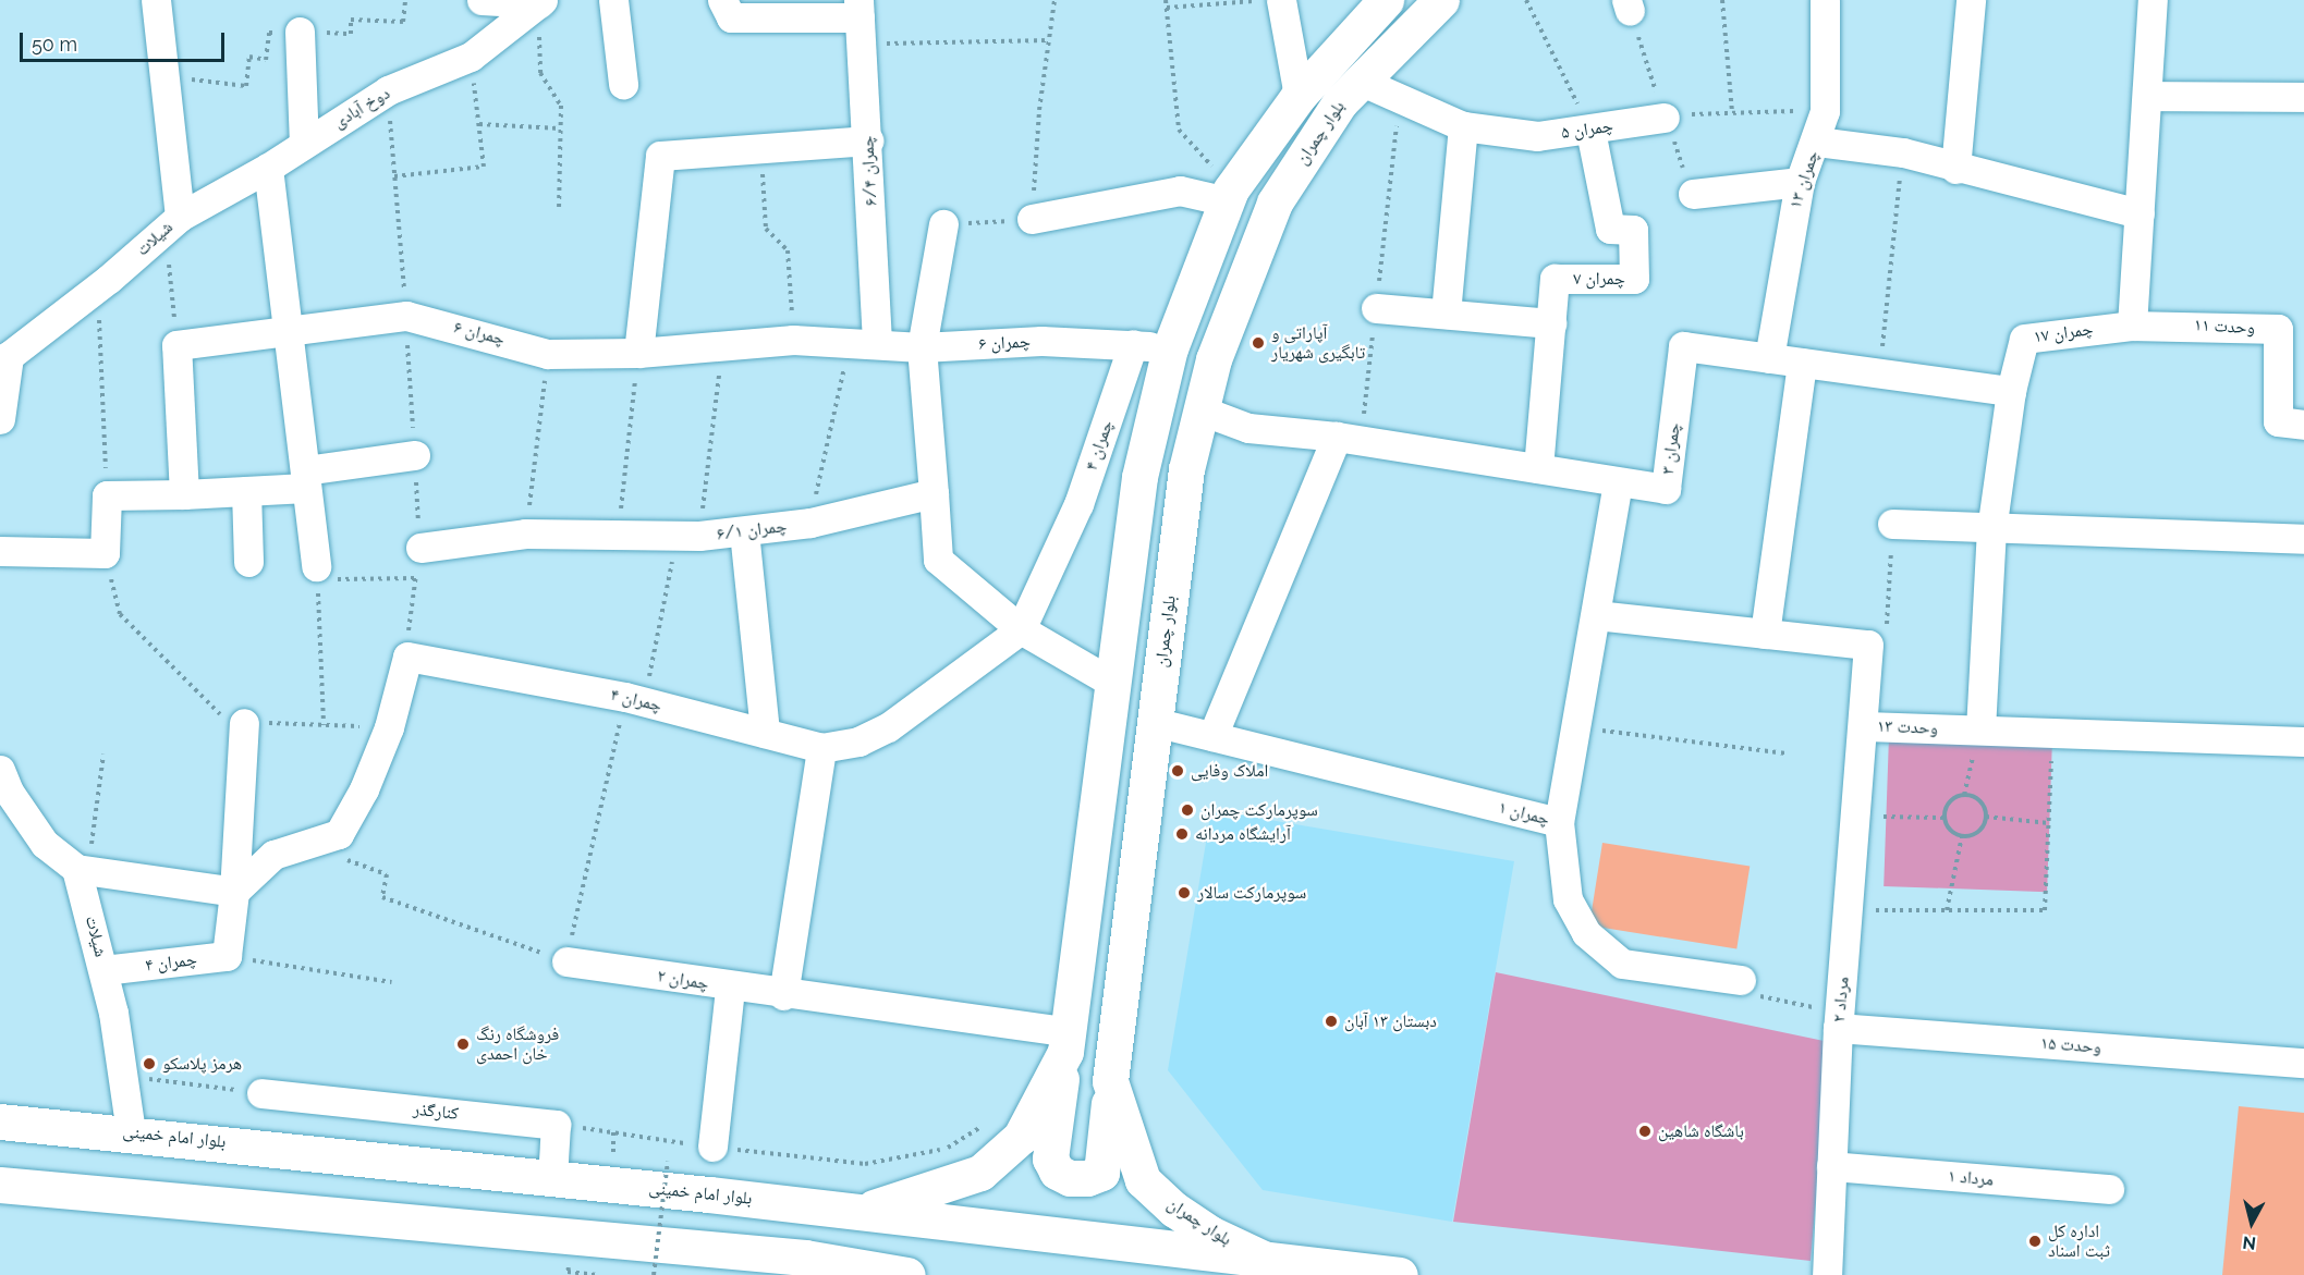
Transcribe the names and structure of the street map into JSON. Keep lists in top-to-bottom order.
{
  "streets": {
    "main road": ["بلوار چمران", "بلوار امام خمینی"],
    "street": [
      "دوخ آبادی",
      "چمران ۵",
      "چمران ۶/۴",
      "چمران ۱۳",
      "شیلات",
      "چمران ۷",
      "وحدت ۱۱",
      "چمران ۶",
      "چمران ۱۷",
      "چمران ۴",
      "چمران ۳",
      "چمران ۶/۱",
      "وحدت ۱۳",
      "چمران ۱",
      "چمران ۲",
      "مرداد ۲",
      "وحدت ۱۵",
      "کنارگذر",
      "مرداد ۱"
    ]
  },
  "crossings": [
    ["دوخ آبادی", "شیلات"],
    ["چمران ۵", "بلوار چمران"],
    ["چمران ۵", "چمران ۷"],
    ["بلوار چمران", "چمران ۶"],
    ["بلوار چمران", "چمران ۳"],
    ["بلوار چمران", "چمران ۱"],
    ["بلوار چمران", "چمران ۲"],
    ["بلوار چمران", "بلوار امام خمینی"],
    ["چمران ۶/۴", "چمران ۶"],
    ["چمران ۱۳", "چمران ۳"],
    ["شیلات", "چمران ۴"],
    ["شیلات", "بلوار امام خمینی"],
    ["چمران ۷", "چمران ۳"],
    ["وحدت ۱۱", "چمران ۱۷"],
    ["چمران ۶", "چمران ۴"],
    ["چمران ۱۷", "چمران ۳"],
    ["چمران ۱۷", "وحدت ۱۳"],
    ["چمران ۳", "چمران ۱"],
    ["وحدت ۱۳", "مرداد ۲"],
    ["مرداد ۲", "وحدت ۱۵"],
    ["مرداد ۲", "مرداد ۱"]
  ],
  "places": [
    "آپاراتی و تابگیری شهریار",
    "املاک وفایی",
    "سوپرمارکت چمران",
    "آرایشگاه مردانه",
    "سوپرمارکت سالار",
    "دبستان ۱۳ آبان",
    "فروشگاه رنگ خان احمدی",
    "هرمز پلاسکو",
    "باشگاه شاهین",
    "اداره کل ثبت اسناد"
  ],
  "scale_bar": "50 m",
  "north": "bottom"
}
